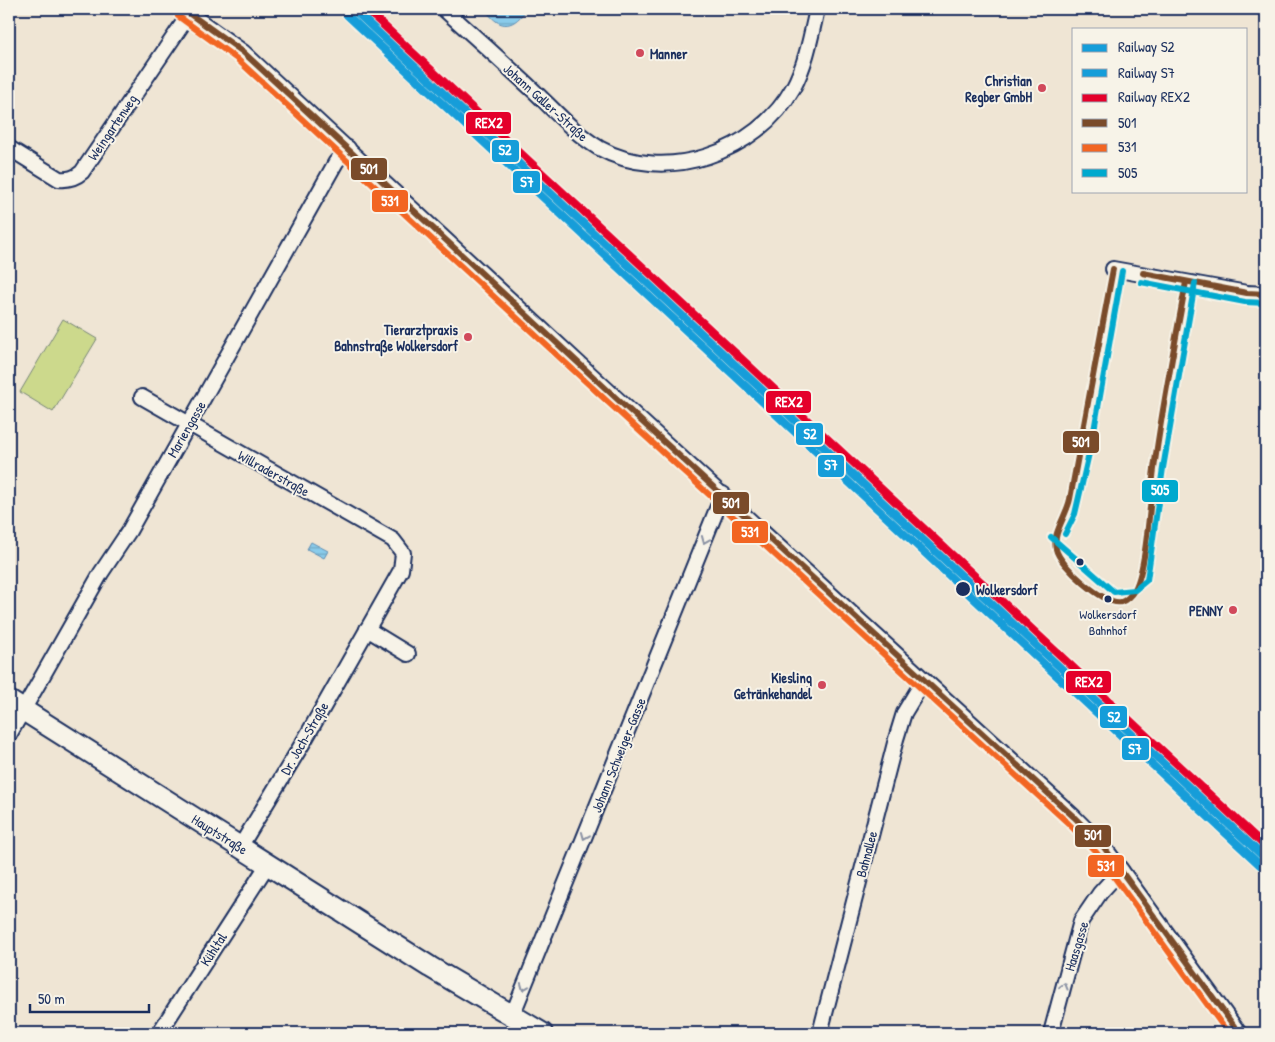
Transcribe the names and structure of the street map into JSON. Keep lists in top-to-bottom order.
{
  "streets": {
    "main road": ["Hauptstraße"],
    "street": [
      "Johann Galler-Straße",
      "Weingartenweg",
      "Mariengasse",
      "Willraderstraße",
      "Dr. Joch-Straße",
      "Johann Schweiger-Gasse",
      "Bahnallee",
      "Haasgasse",
      "Kühltal"
    ]
  },
  "crossings": [
    ["Mariengasse", "Willraderstraße"],
    ["Mariengasse", "Hauptstraße"],
    ["Willraderstraße", "Dr. Joch-Straße"],
    ["Dr. Joch-Straße", "Hauptstraße"],
    ["Johann Schweiger-Gasse", "Hauptstraße"],
    ["Hauptstraße", "Kühltal"]
  ],
  "one_way": ["Johann Schweiger-Gasse", "Haasgasse"],
  "places": [
    "Manner",
    "Christian Regber GmbH",
    "Tierarztpraxis Bahnstraße Wolkersdorf",
    "Wolkersdorf",
    "Wolkersdorf Bahnhof",
    "PENNY",
    "Kiesling Getränkehandel"
  ],
  "lines": [
    "rail line S2",
    "rail line REX2",
    "transit line 501",
    "rail line S7",
    "transit line 531",
    "transit line 505"
  ],
  "legend": [
    "Railway S2",
    "Railway S7",
    "Railway REX2",
    "501",
    "531",
    "505"
  ],
  "scale_bar": "50 m"
}
